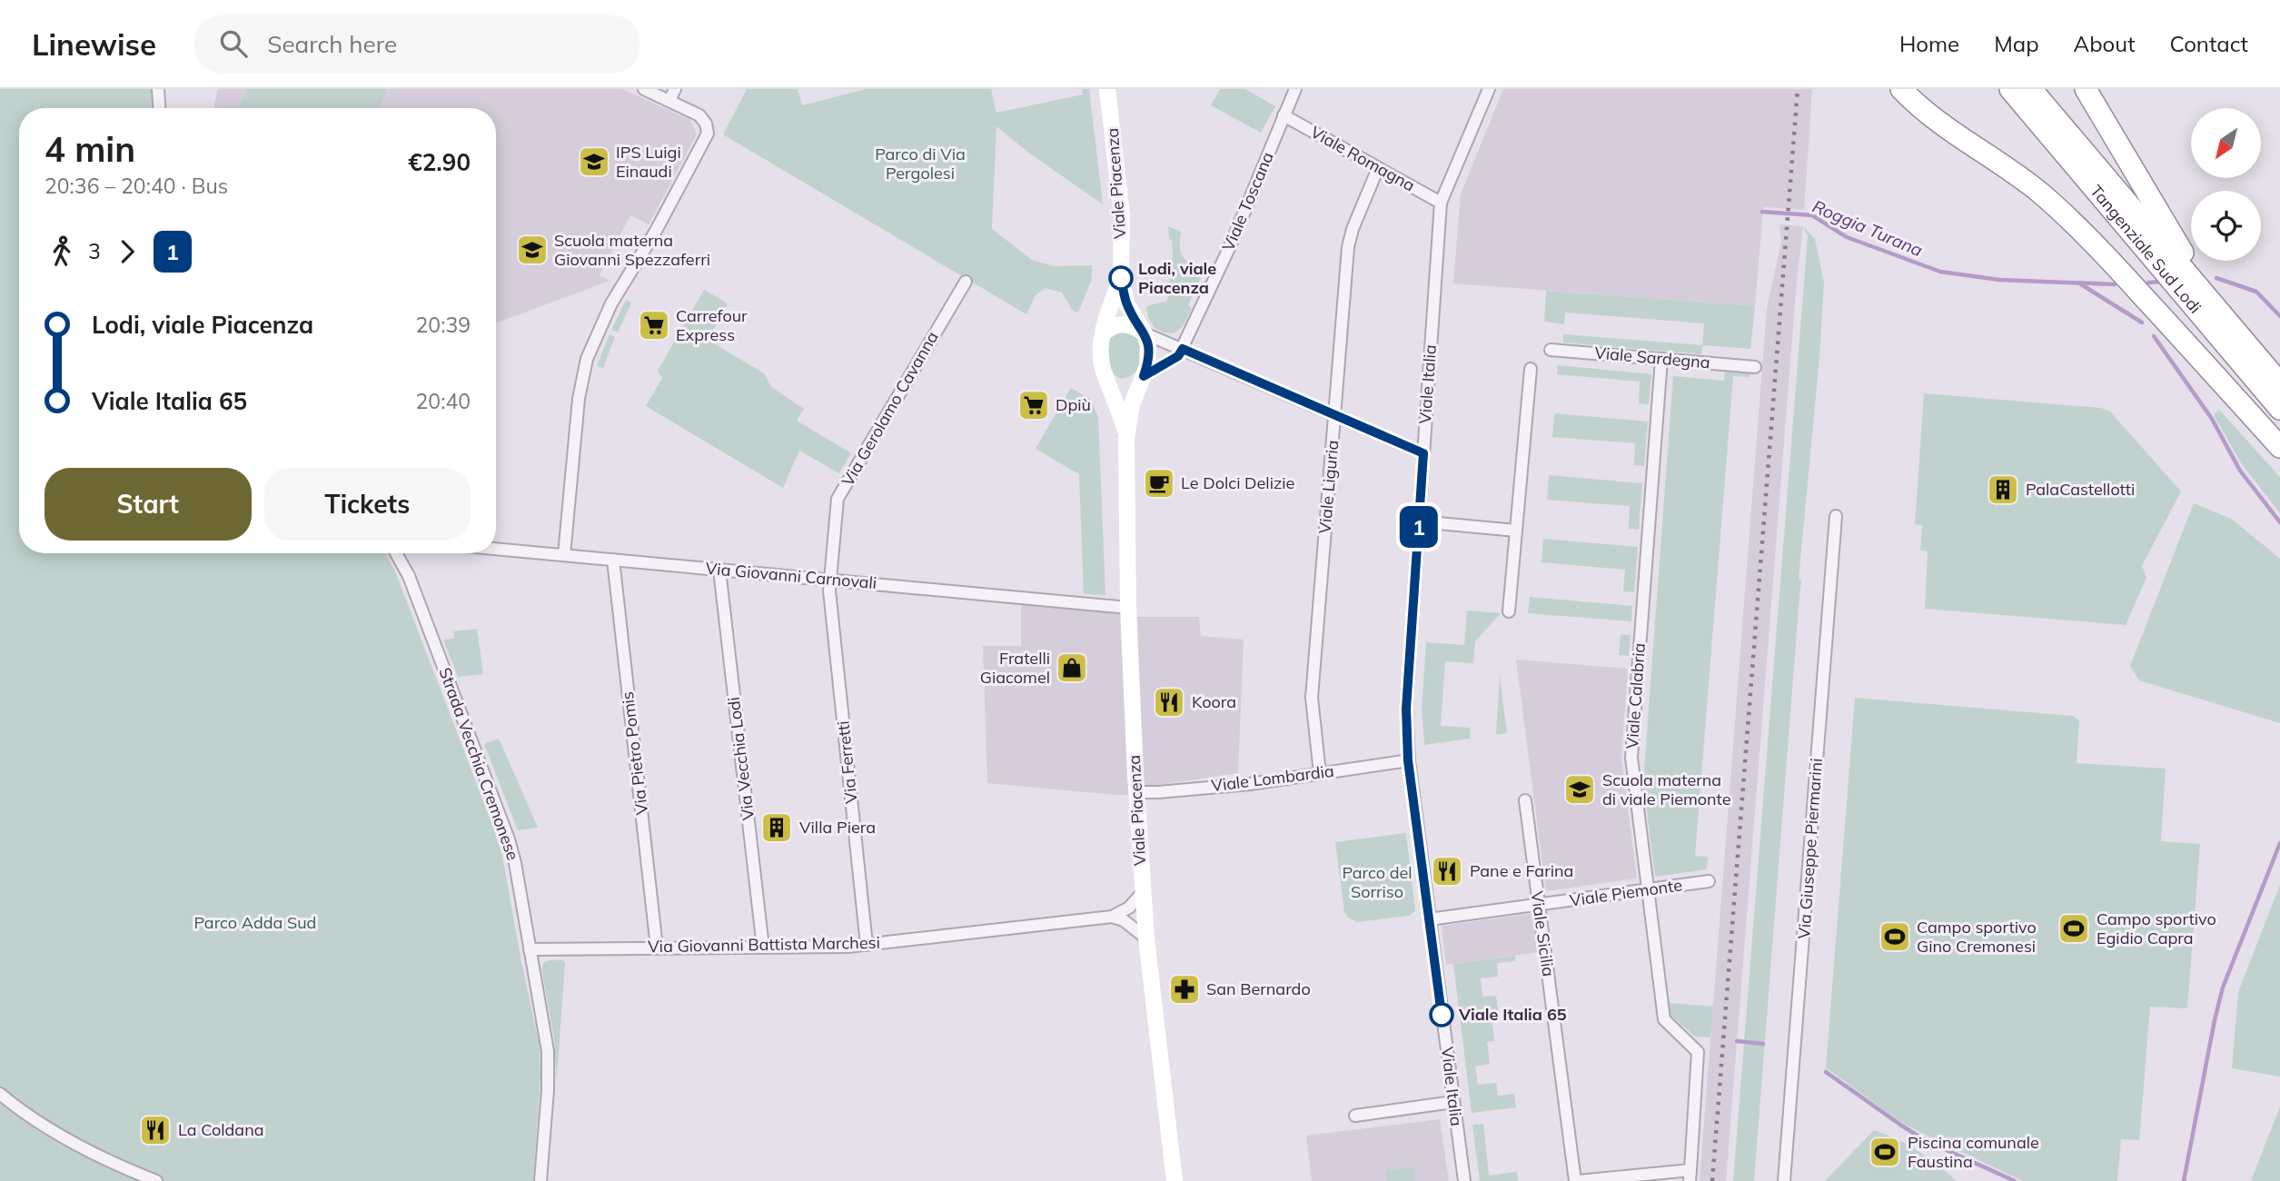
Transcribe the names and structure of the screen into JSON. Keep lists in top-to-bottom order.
{
  "streets": {
    "highway": ["Tangenziale Sud Lodi"],
    "street": [
      "Viale Romagna",
      "Viale Piacenza",
      "Viale Toscana",
      "Viale Sardegna",
      "Viale Italia",
      "Via Gerolamo Cavanna",
      "Viale Liguria",
      "Via Giovanni Carnovali",
      "Viale Calabria",
      "Via Pietro Pomis",
      "Via Vecchia Lodi",
      "Via Ferretti",
      "Strada Vecchia Cremonese",
      "Viale Lombardia",
      "Via Giuseppe Piermarini",
      "Viale Piemonte",
      "Viale Sicilia",
      "Via Giovanni Battista Marchesi"
    ]
  },
  "crossings": [
    ["Viale Romagna", "Viale Toscana"],
    ["Viale Romagna", "Viale Italia"],
    ["Viale Romagna", "Viale Liguria"],
    ["Viale Piacenza", "Via Giovanni Carnovali"],
    ["Viale Piacenza", "Viale Lombardia"],
    ["Viale Piacenza", "Via Giovanni Battista Marchesi"],
    ["Viale Sardegna", "Viale Calabria"],
    ["Viale Italia", "Viale Lombardia"],
    ["Viale Italia", "Viale Piemonte"],
    ["Via Gerolamo Cavanna", "Via Giovanni Carnovali"],
    ["Via Gerolamo Cavanna", "Via Ferretti"],
    ["Viale Liguria", "Viale Lombardia"],
    ["Via Giovanni Carnovali", "Via Pietro Pomis"],
    ["Via Giovanni Carnovali", "Via Vecchia Lodi"],
    ["Via Giovanni Carnovali", "Via Ferretti"],
    ["Viale Calabria", "Viale Piemonte"],
    ["Via Pietro Pomis", "Via Giovanni Battista Marchesi"],
    ["Via Vecchia Lodi", "Via Giovanni Battista Marchesi"],
    ["Via Ferretti", "Via Giovanni Battista Marchesi"],
    ["Strada Vecchia Cremonese", "Via Giovanni Battista Marchesi"],
    ["Viale Piemonte", "Viale Sicilia"]
  ],
  "water": ["Roggia Turana"],
  "parks": ["Parco di Via Pergolesi", "Parco del Sorriso", "Parco Adda Sud"],
  "places": {
    "school or university": ["IPS Luigi Einaudi", "Scuola materna Giovanni Spezzaferri", "Scuola materna di viale Piemonte"],
    "other": ["Lodi, viale Piacenza", "Viale Italia 65"],
    "supermarket": ["Carrefour Express", "Dpiù"],
    "cafe": ["Le Dolci Delizie"],
    "building": ["PalaCastellotti", "Villa Piera"],
    "shop": ["Fratelli Giacomel"],
    "restaurant": ["Koora", "Pane e Farina", "La Coldana"],
    "sports": ["Campo sportivo Egidio Capra", "Campo sportivo Gino Cremonesi", "Piscina comunale Faustina"],
    "pharmacy": ["San Bernardo"]
  },
  "lines": ["bus line 1"],
  "north": "bottom left",
  "page": {
    "header": "Linewise",
    "search": "Search here",
    "nav": [
      "Home",
      "Map",
      "About",
      "Contact"
    ],
    "on_map": "1",
    "heading": ["4 min", "20:36 – 20:40 · Bus", "€2.90"],
    "legs": ["3", "1"],
    "list": [
      {
        "name": "Lodi, viale Piacenza",
        "value": "20:39"
      },
      {
        "name": "Viale Italia 65",
        "value": "20:40"
      }
    ],
    "buttons": ["Start", "Tickets"]
  }
}
